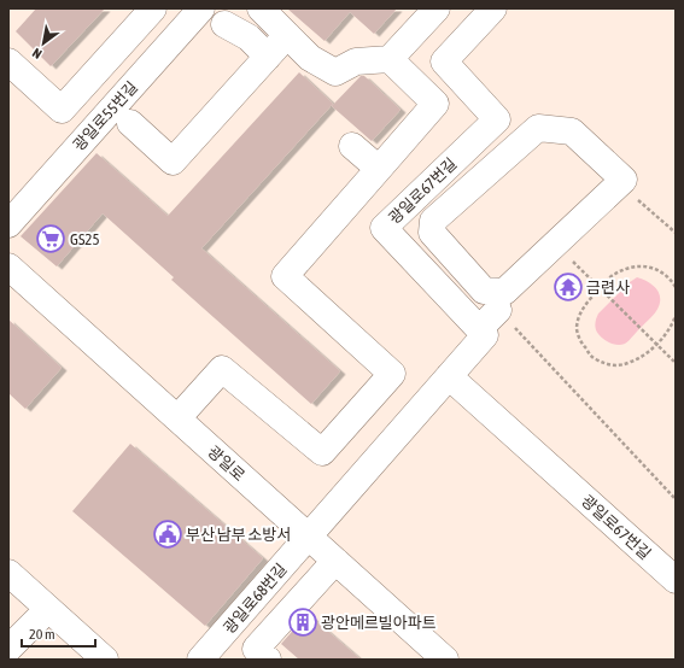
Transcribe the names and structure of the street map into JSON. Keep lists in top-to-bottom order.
{
  "streets": {
    "street": [
      "광일로55번길",
      "광일로67번길",
      "광일로",
      "광일로68번길"
    ]
  },
  "crossings": [
    ["광일로", "광일로68번길"]
  ],
  "places": {
    "supermarket": ["GS25"],
    "temple": ["금련사"],
    "public building": ["부산 남부 소방서"],
    "building": ["광안메르빌아파트"]
  },
  "scale_bar": "20 m",
  "north": "bottom left"
}
